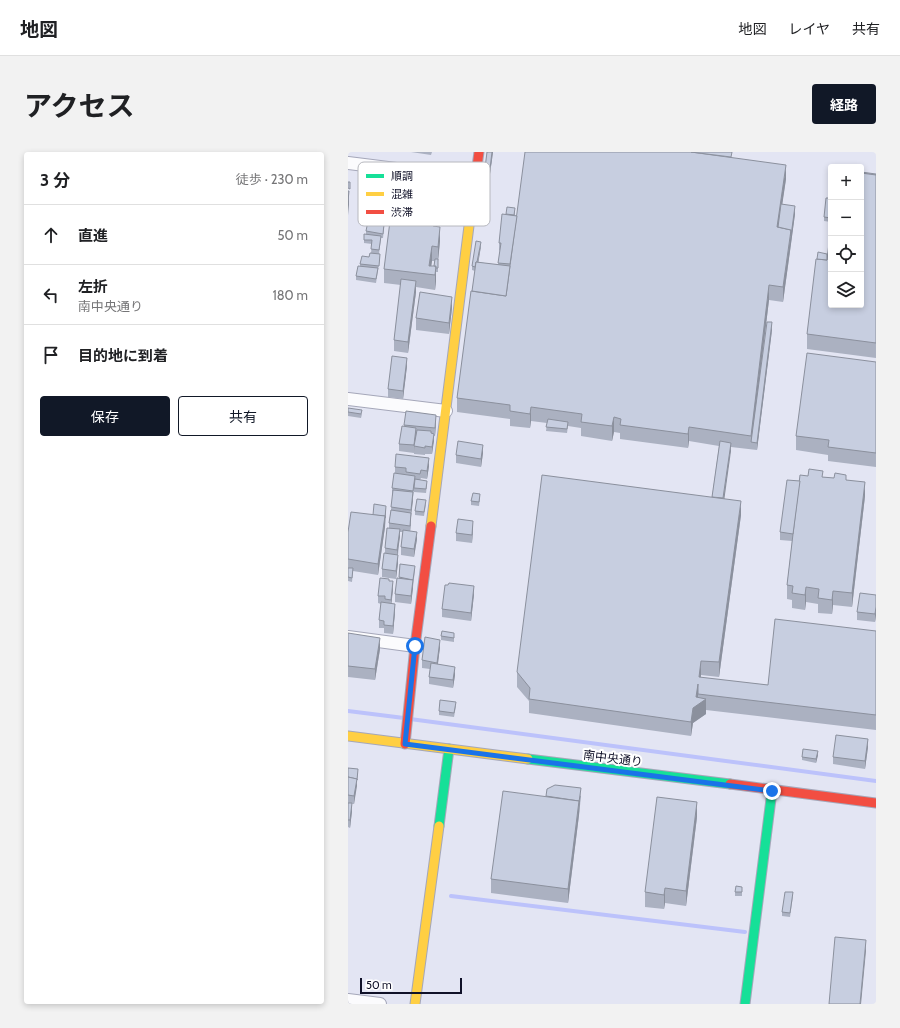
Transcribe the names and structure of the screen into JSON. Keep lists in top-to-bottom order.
{
  "streets": {
    "street": ["南中央通り"]
  },
  "legend": ["順調", "混雑", "渋滞"],
  "scale_bar": "50 m",
  "page": {
    "header": "地図",
    "nav": ["地図", "レイヤ", "共有"],
    "title": "アクセス",
    "buttons": [
      "経路",
      ["保存", "共有"]
    ],
    "heading": ["3 分", "徒歩 · 230 m"],
    "map_buttons": ["+", "−"],
    "list": [
      ["直進", "50 m"],
      ["左折", "南中央通り", "180 m"],
      "目的地に到着"
    ],
    "scale": "50 m"
  }
}
